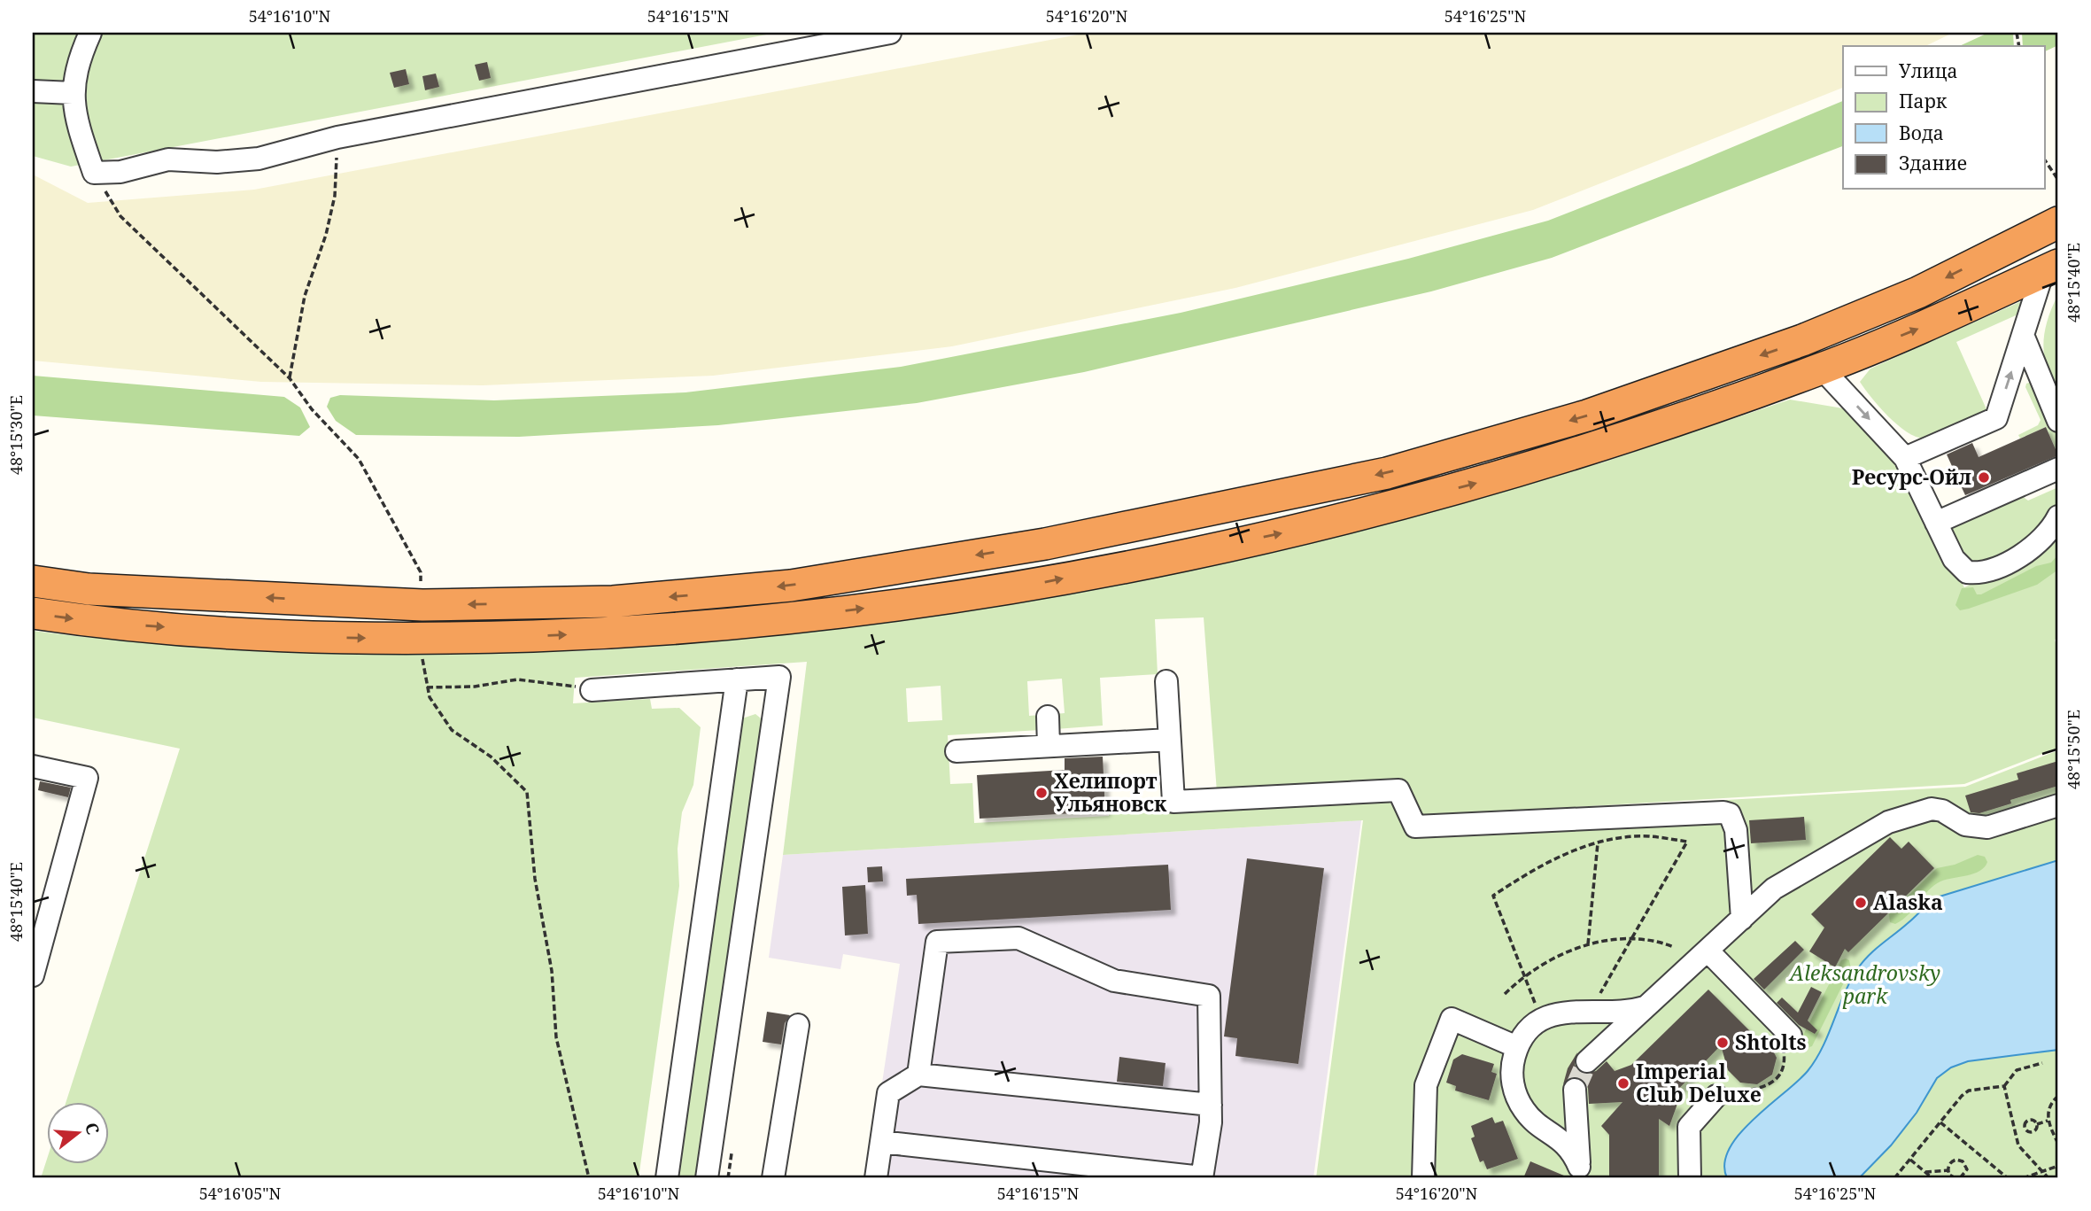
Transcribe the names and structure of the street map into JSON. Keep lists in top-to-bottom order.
{
  "parks": ["Aleksandrovsky park"],
  "places": [
    "Ресурс-Ойл",
    "Хелипорт Ульяновск",
    "Alaska",
    "Shtolts",
    "Imperial Club Deluxe"
  ],
  "legend": [
    "Улица",
    "Парк",
    "Вода",
    "Здание"
  ],
  "north": "right",
  "coordinates": [
    "54°16'10\"N",
    "54°16'15\"N",
    "54°16'20\"N",
    "54°16'25\"N",
    "48°15'40\"E",
    "48°15'30\"E",
    "48°15'50\"E",
    "54°16'05\"N"
  ]
}
